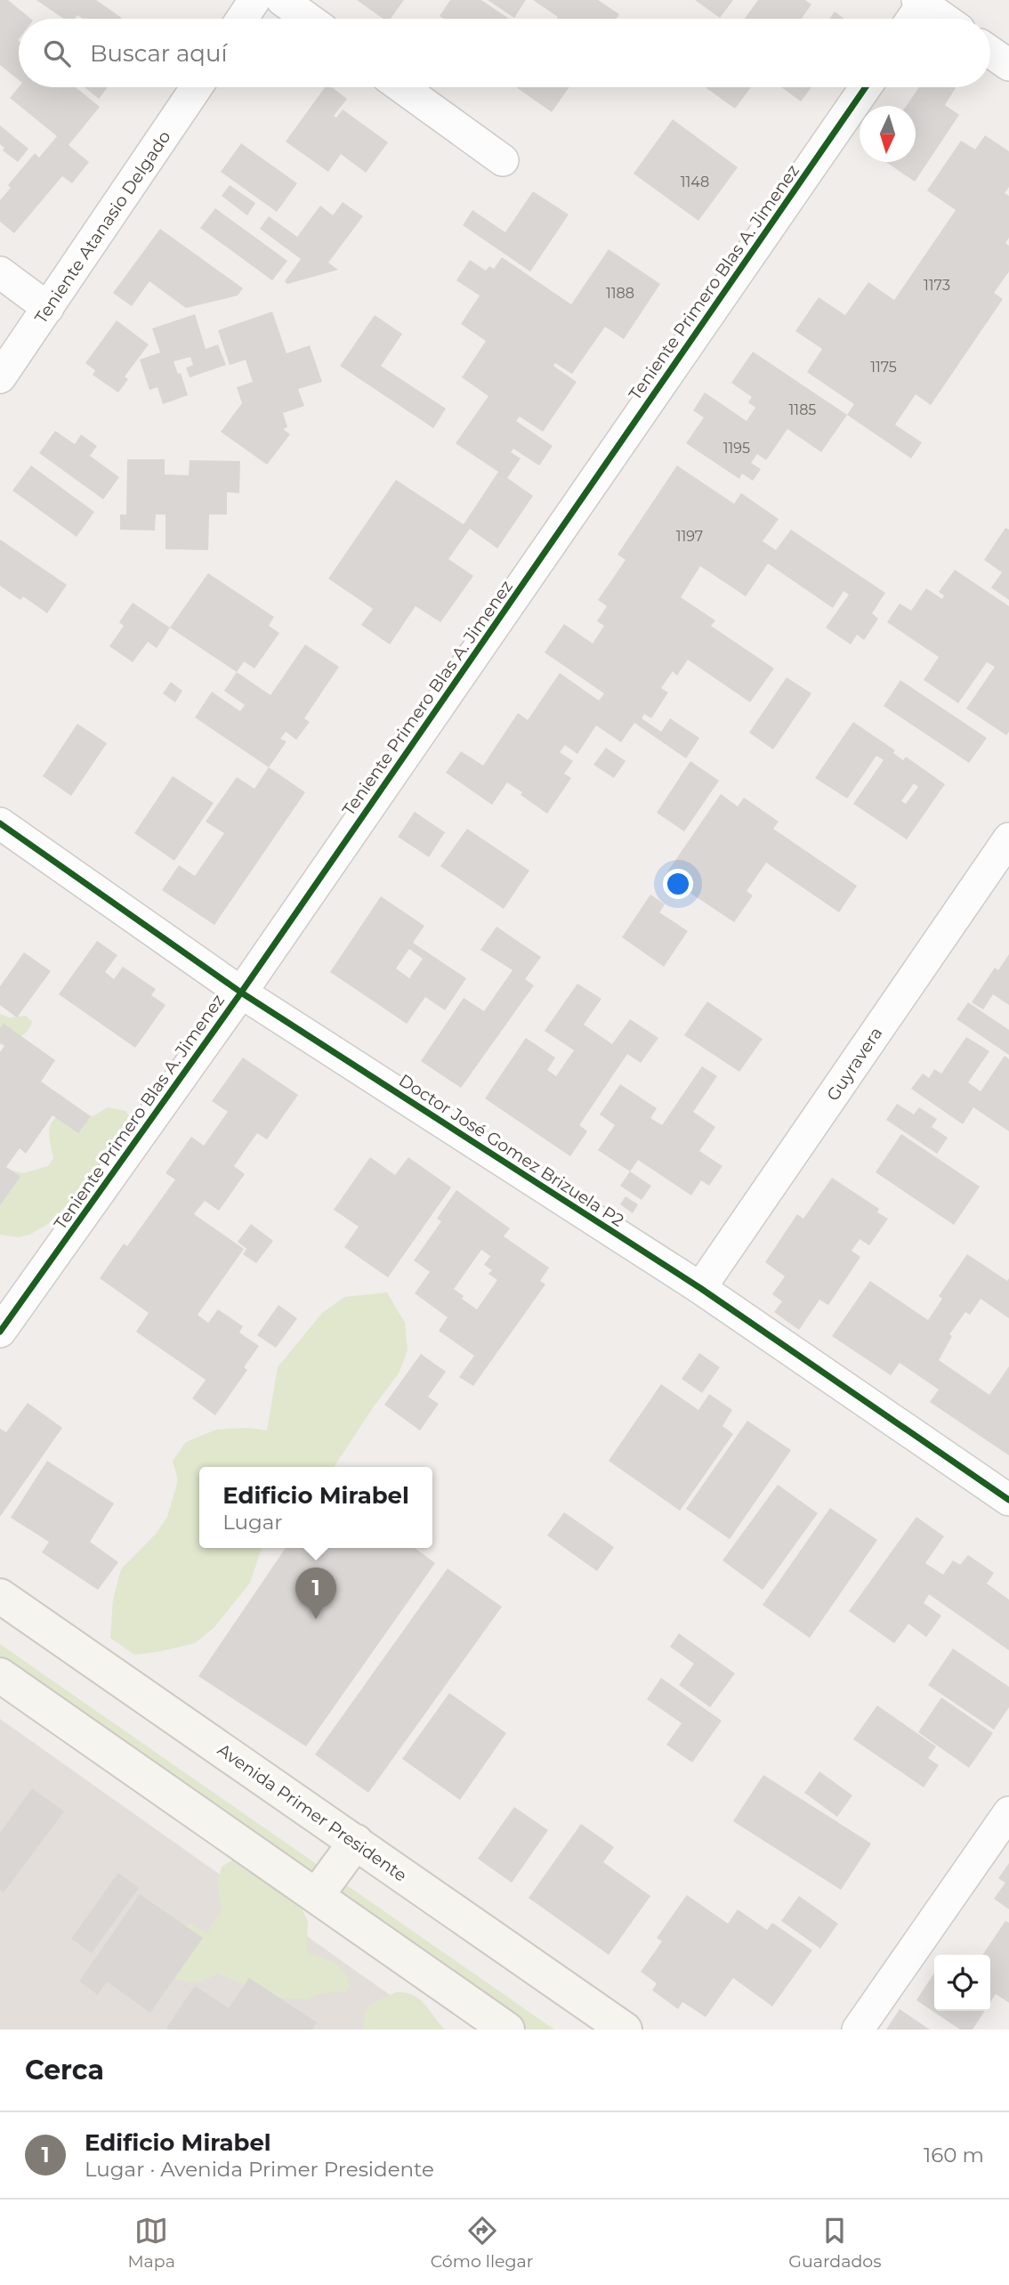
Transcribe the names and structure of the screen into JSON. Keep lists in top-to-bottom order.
{
  "streets": {
    "main road": ["Avenida Primer Presidente"],
    "street": [
      "Teniente Atanasio Delgado",
      "Teniente Primero Blas A. Jimenez",
      "Guyravera",
      "Doctor José Gomez Brizuela P2"
    ]
  },
  "crossings": [
    ["Teniente Primero Blas A. Jimenez", "Doctor José Gomez Brizuela P2"],
    ["Guyravera", "Doctor José Gomez Brizuela P2"]
  ],
  "house_numbers": [
    "1148",
    "1173",
    "1188",
    "1175",
    "1185",
    "1195",
    "1197"
  ],
  "north": "bottom",
  "page": {
    "search": "Buscar aquí",
    "popup": ["Edificio Mirabel", "Lugar"],
    "pins": "1",
    "heading": "Cerca",
    "list": [
      {
        "mark": "1",
        "name": "Edificio Mirabel",
        "note": "Lugar · Avenida Primer Presidente",
        "value": "160 m"
      }
    ],
    "nav": ["Mapa", "Cómo llegar", "Guardados"]
  }
}
